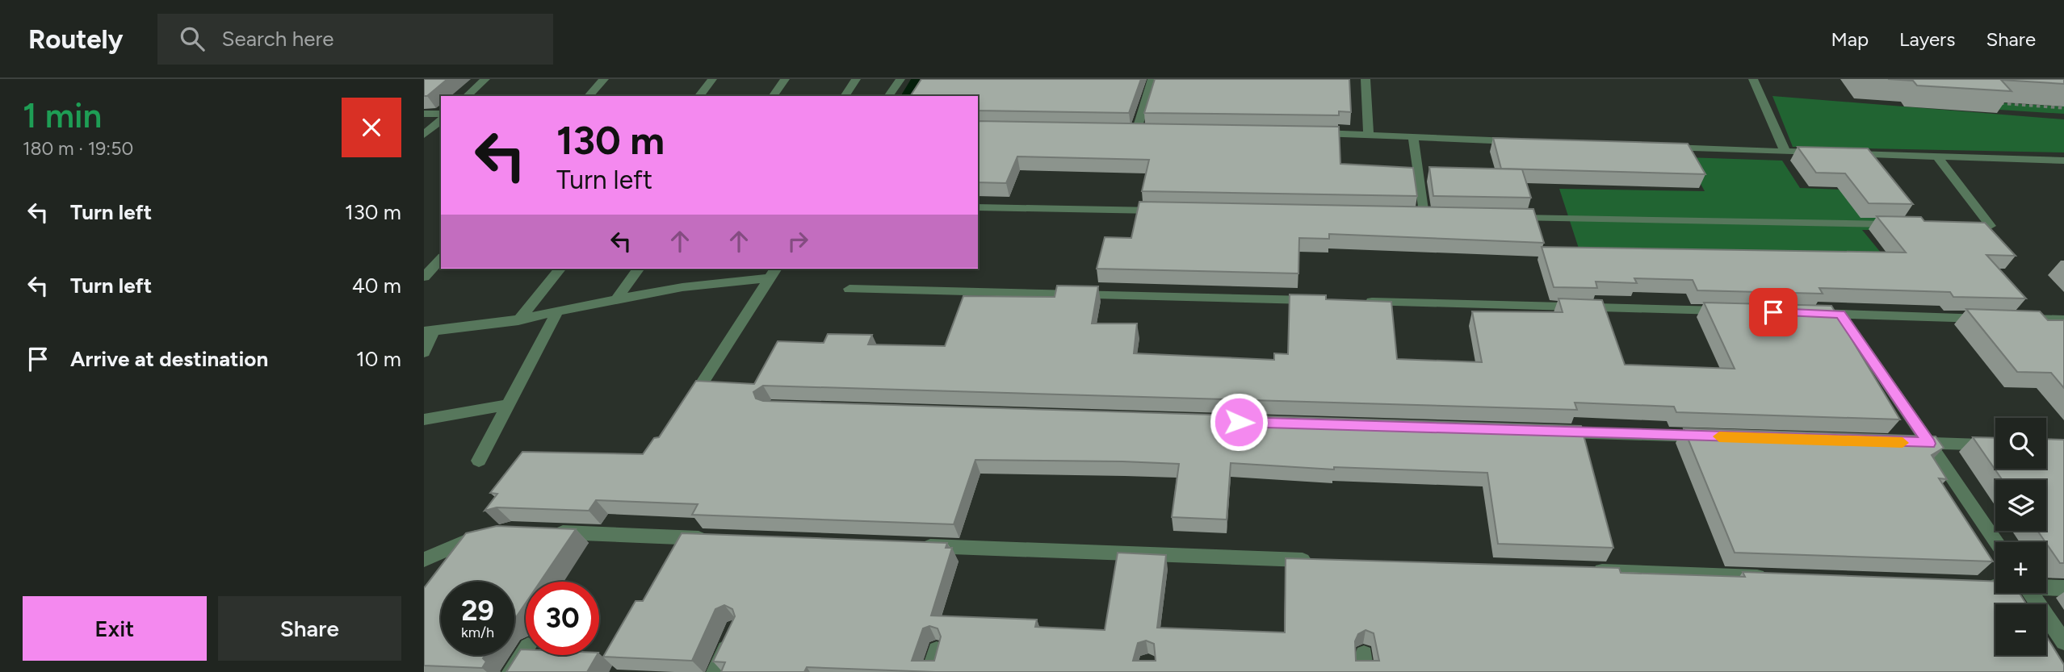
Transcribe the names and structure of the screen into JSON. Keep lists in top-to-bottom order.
{
  "page": {
    "header": "Routely",
    "search": "Search here",
    "nav": ["Map", "Layers", "Share"],
    "heading": ["1 min", "180 m · 19:50"],
    "turn": ["130 m", "Turn left"],
    "list": [
      {
        "name": "Turn left",
        "value": "130 m"
      },
      {
        "name": "Turn left",
        "value": "40 m"
      },
      {
        "name": "Arrive at destination",
        "value": "10 m"
      }
    ],
    "map_buttons": ["+", "−"],
    "speed": "29 km/h",
    "limit": "30",
    "buttons": ["Exit", "Share"]
  }
}
